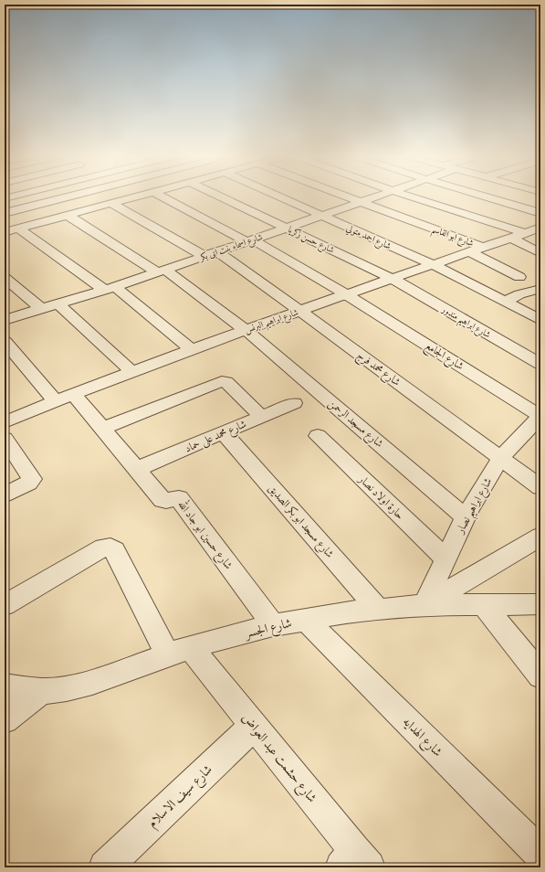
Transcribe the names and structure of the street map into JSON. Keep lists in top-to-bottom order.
{
  "streets": {
    "street": [
      "شارع ابو القاسم",
      "شارع احمد متولي",
      "شارع حسن زكريا",
      "شارع اسماء بنت ابى بكر",
      "شارع ابراهيم البرنس",
      "شارع ابراهيم مندور",
      "شارع الجامع",
      "شارع محمد فرج",
      "شارع مسجد الرحمن",
      "شارع محمد على حماد",
      "حارة اولاد نصار",
      "شارع ابراهيم نصار",
      "شارع مسجد ابو بكر الصديق",
      "شارع حسين ابو جاد الله",
      "شارع الجسر",
      "شارع الهدايه",
      "شارع حشمت عبد العواض",
      "شارع سيف الاسلام"
    ]
  },
  "crossings": [
    ["شارع ابو القاسم", "شارع اسماء بنت ابى بكر"],
    ["شارع ابو القاسم", "شارع ابراهيم البرنس"],
    ["شارع احمد متولي", "شارع اسماء بنت ابى بكر"],
    ["شارع احمد متولي", "شارع ابراهيم البرنس"],
    ["شارع حسن زكريا", "شارع اسماء بنت ابى بكر"],
    ["شارع حسن زكريا", "شارع ابراهيم البرنس"],
    ["شارع حسن زكريا", "شارع ابراهيم مندور"],
    ["شارع اسماء بنت ابى بكر", "شارع الجامع"],
    ["شارع اسماء بنت ابى بكر", "شارع محمد فرج"],
    ["شارع اسماء بنت ابى بكر", "شارع مسجد الرحمن"],
    ["شارع ابراهيم البرنس", "شارع ابراهيم مندور"],
    ["شارع ابراهيم البرنس", "شارع الجامع"],
    ["شارع ابراهيم البرنس", "شارع محمد فرج"],
    ["شارع ابراهيم البرنس", "شارع مسجد الرحمن"],
    ["شارع ابراهيم البرنس", "شارع حسين ابو جاد الله"],
    ["شارع الجامع", "شارع ابراهيم نصار"],
    ["شارع محمد فرج", "شارع ابراهيم نصار"],
    ["شارع مسجد الرحمن", "شارع ابراهيم نصار"],
    ["شارع محمد على حماد", "شارع مسجد ابو بكر الصديق"],
    ["شارع محمد على حماد", "شارع حسين ابو جاد الله"],
    ["حارة اولاد نصار", "شارع ابراهيم نصار"],
    ["شارع ابراهيم نصار", "شارع الجسر"],
    ["شارع مسجد ابو بكر الصديق", "شارع الجسر"],
    ["شارع حسين ابو جاد الله", "شارع الجسر"],
    ["شارع الجسر", "شارع الهدايه"],
    ["شارع الجسر", "شارع حشمت عبد العواض"],
    ["شارع حشمت عبد العواض", "شارع سيف الاسلام"]
  ]
}
